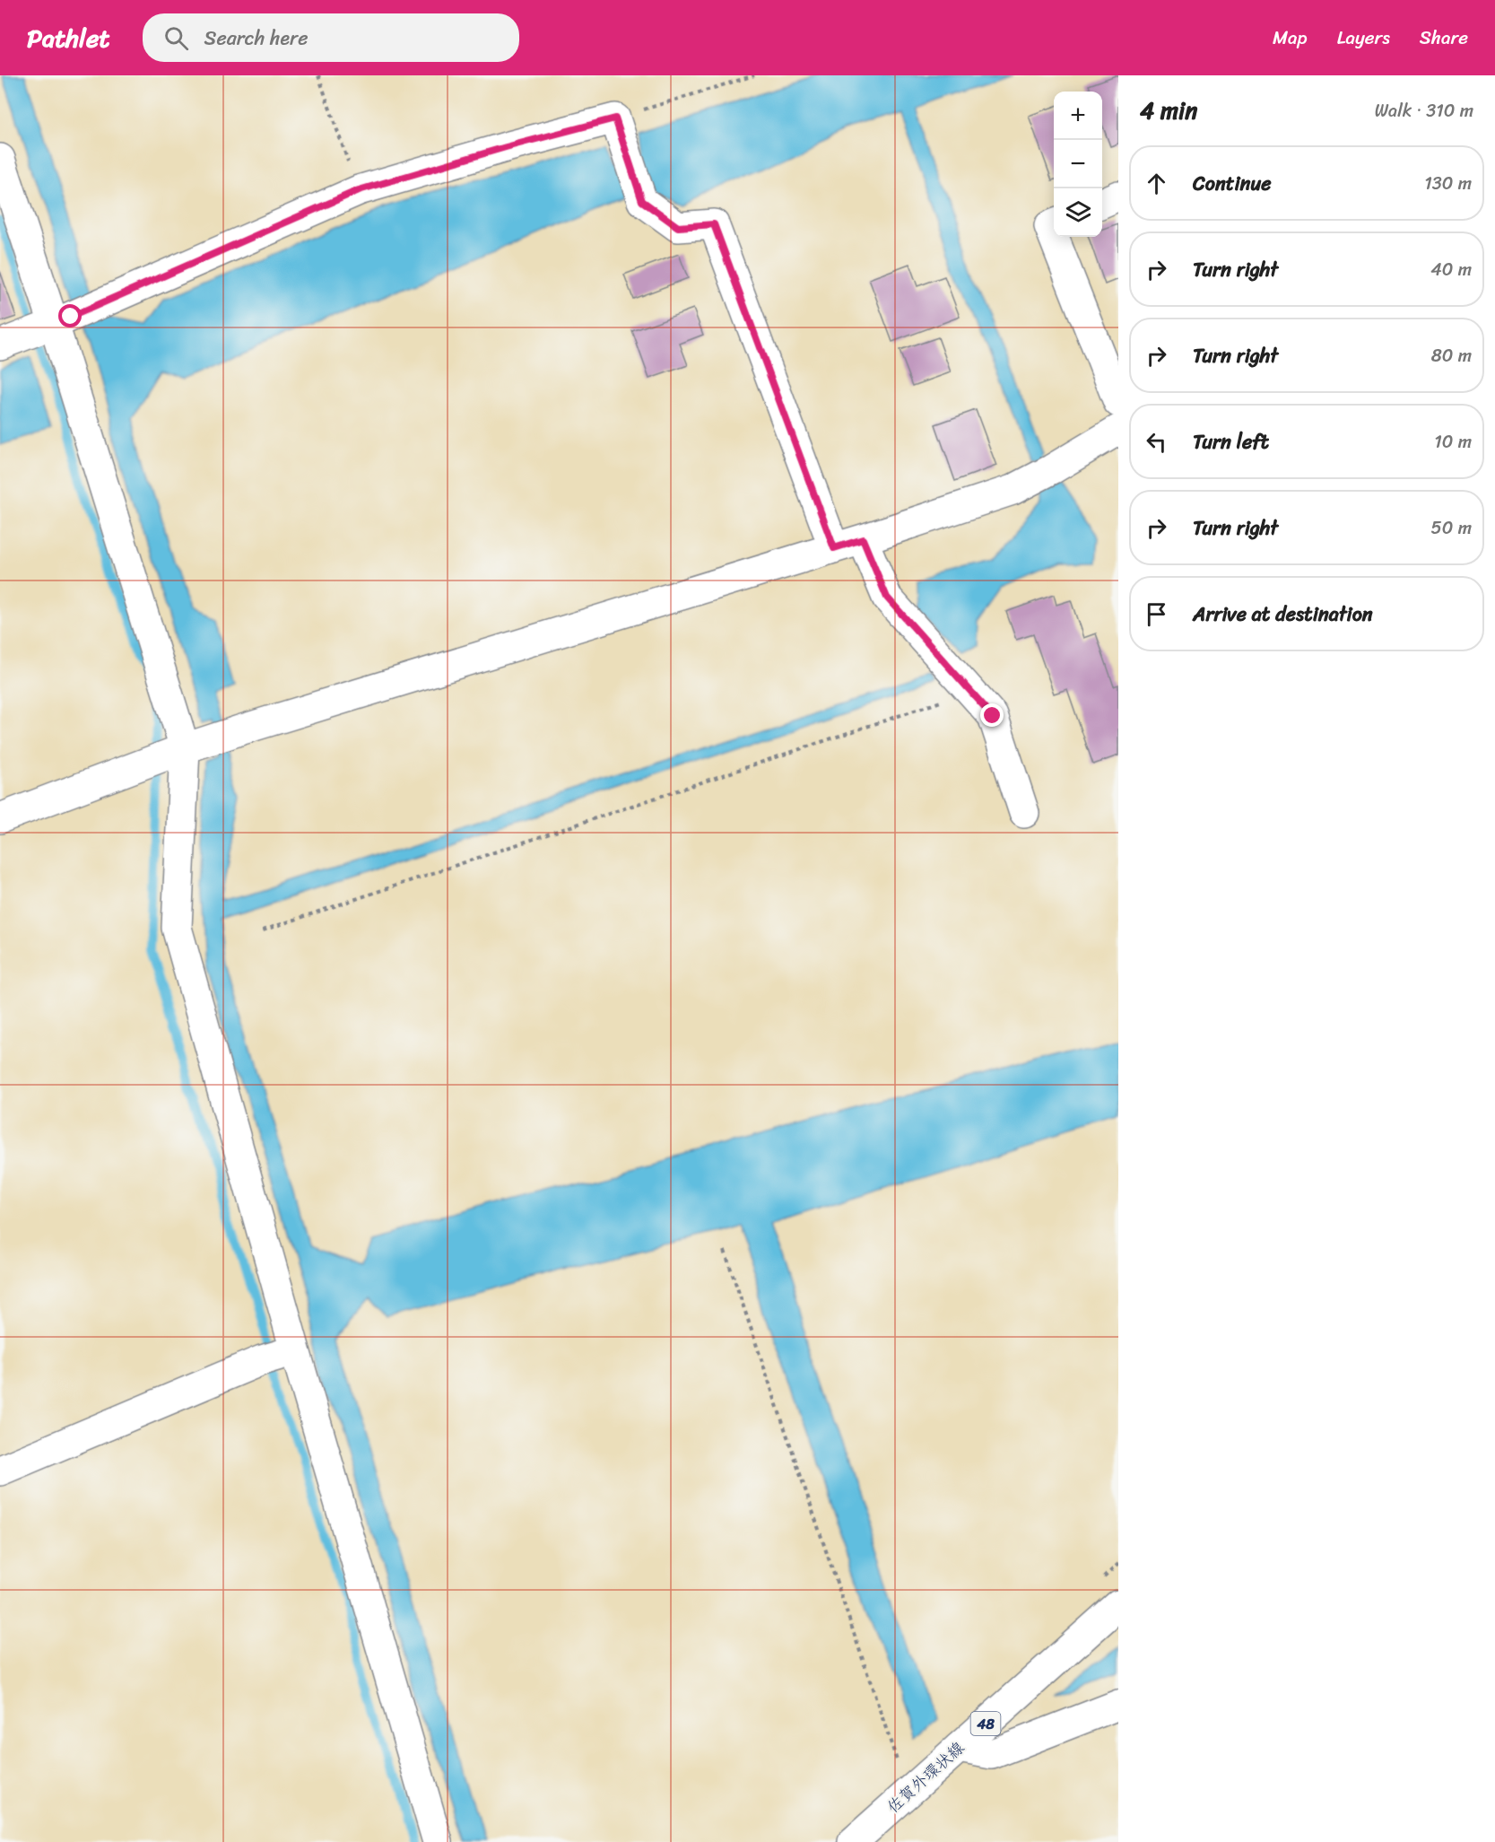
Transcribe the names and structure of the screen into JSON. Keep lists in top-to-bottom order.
{
  "streets": {
    "street": ["48", "佐賀外環状線"]
  },
  "page": {
    "header": "Pathlet",
    "search": "Search here",
    "nav": ["Map", "Layers", "Share"],
    "heading": ["4 min", "Walk · 310 m"],
    "map_buttons": ["+", "−"],
    "list": [
      ["Continue", "130 m"],
      ["Turn right", "40 m"],
      ["Turn right", "80 m"],
      ["Turn left", "10 m"],
      ["Turn right", "50 m"],
      "Arrive at destination"
    ]
  }
}
